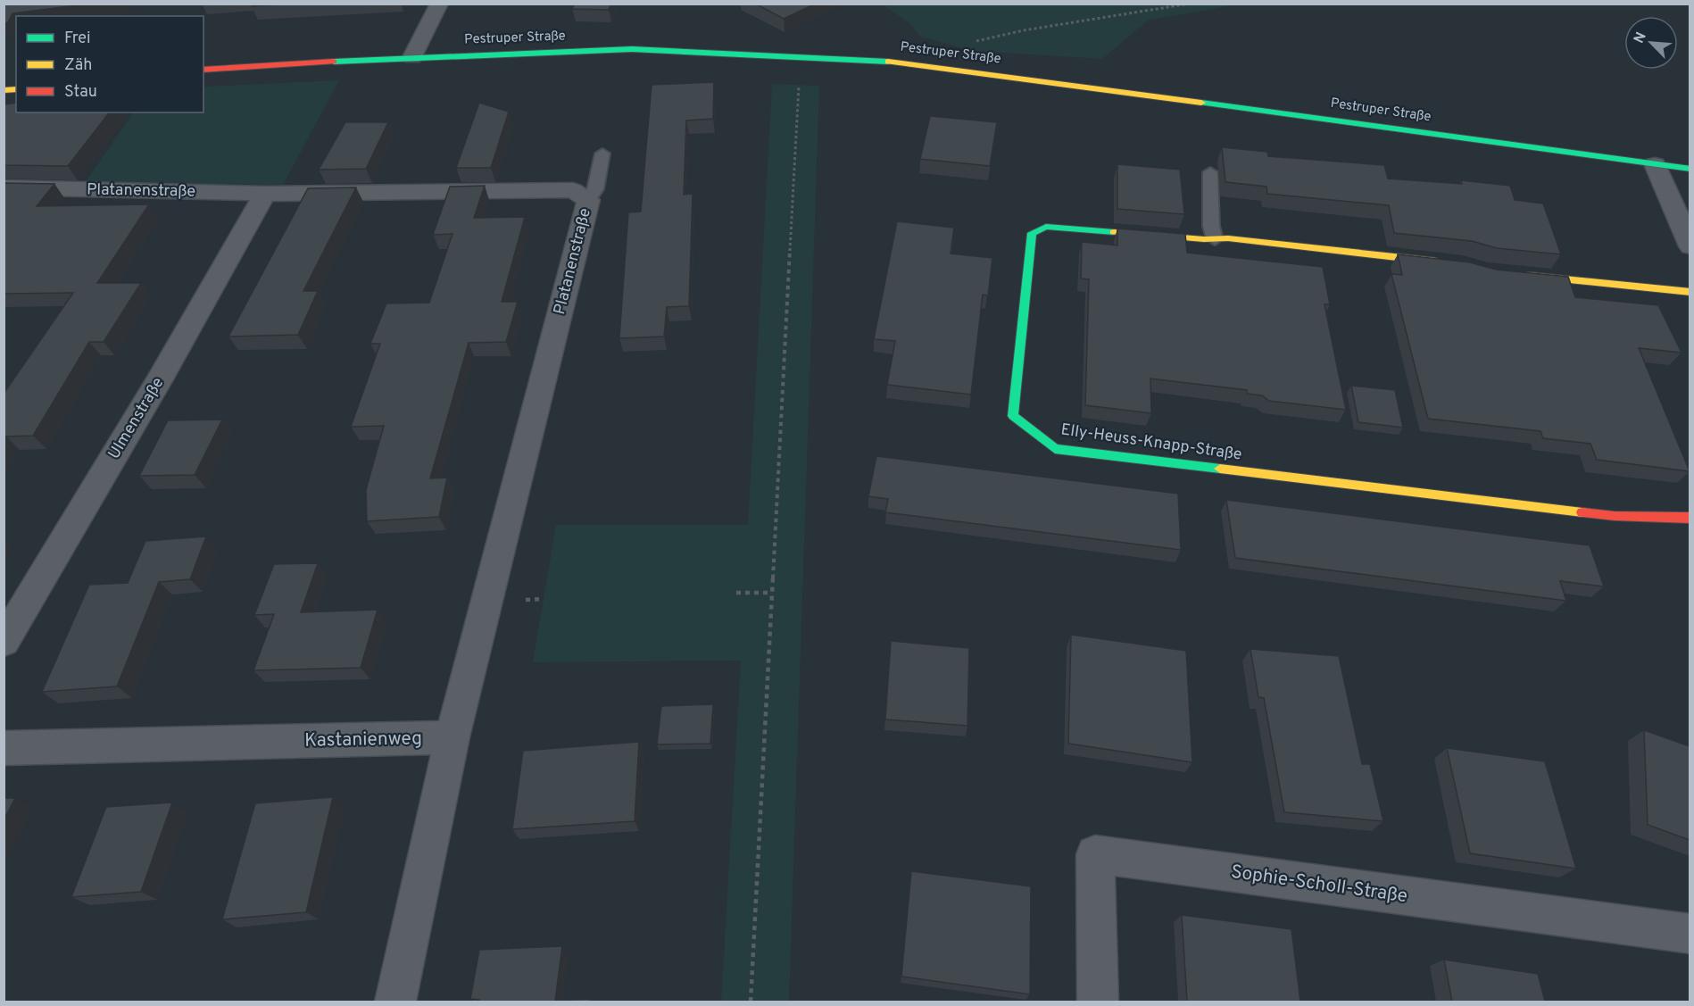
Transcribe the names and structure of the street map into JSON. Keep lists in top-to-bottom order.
{
  "streets": {
    "street": [
      "Pestruper Straße",
      "Platanenstraße",
      "Ulmenstraße",
      "Elly-Heuss-Knapp-Straße",
      "Kastanienweg",
      "Sophie-Scholl-Straße"
    ]
  },
  "crossings": [
    ["Platanenstraße", "Ulmenstraße"],
    ["Platanenstraße", "Kastanienweg"]
  ],
  "legend": ["Frei", "Zäh", "Stau"],
  "north": "top left"
}
